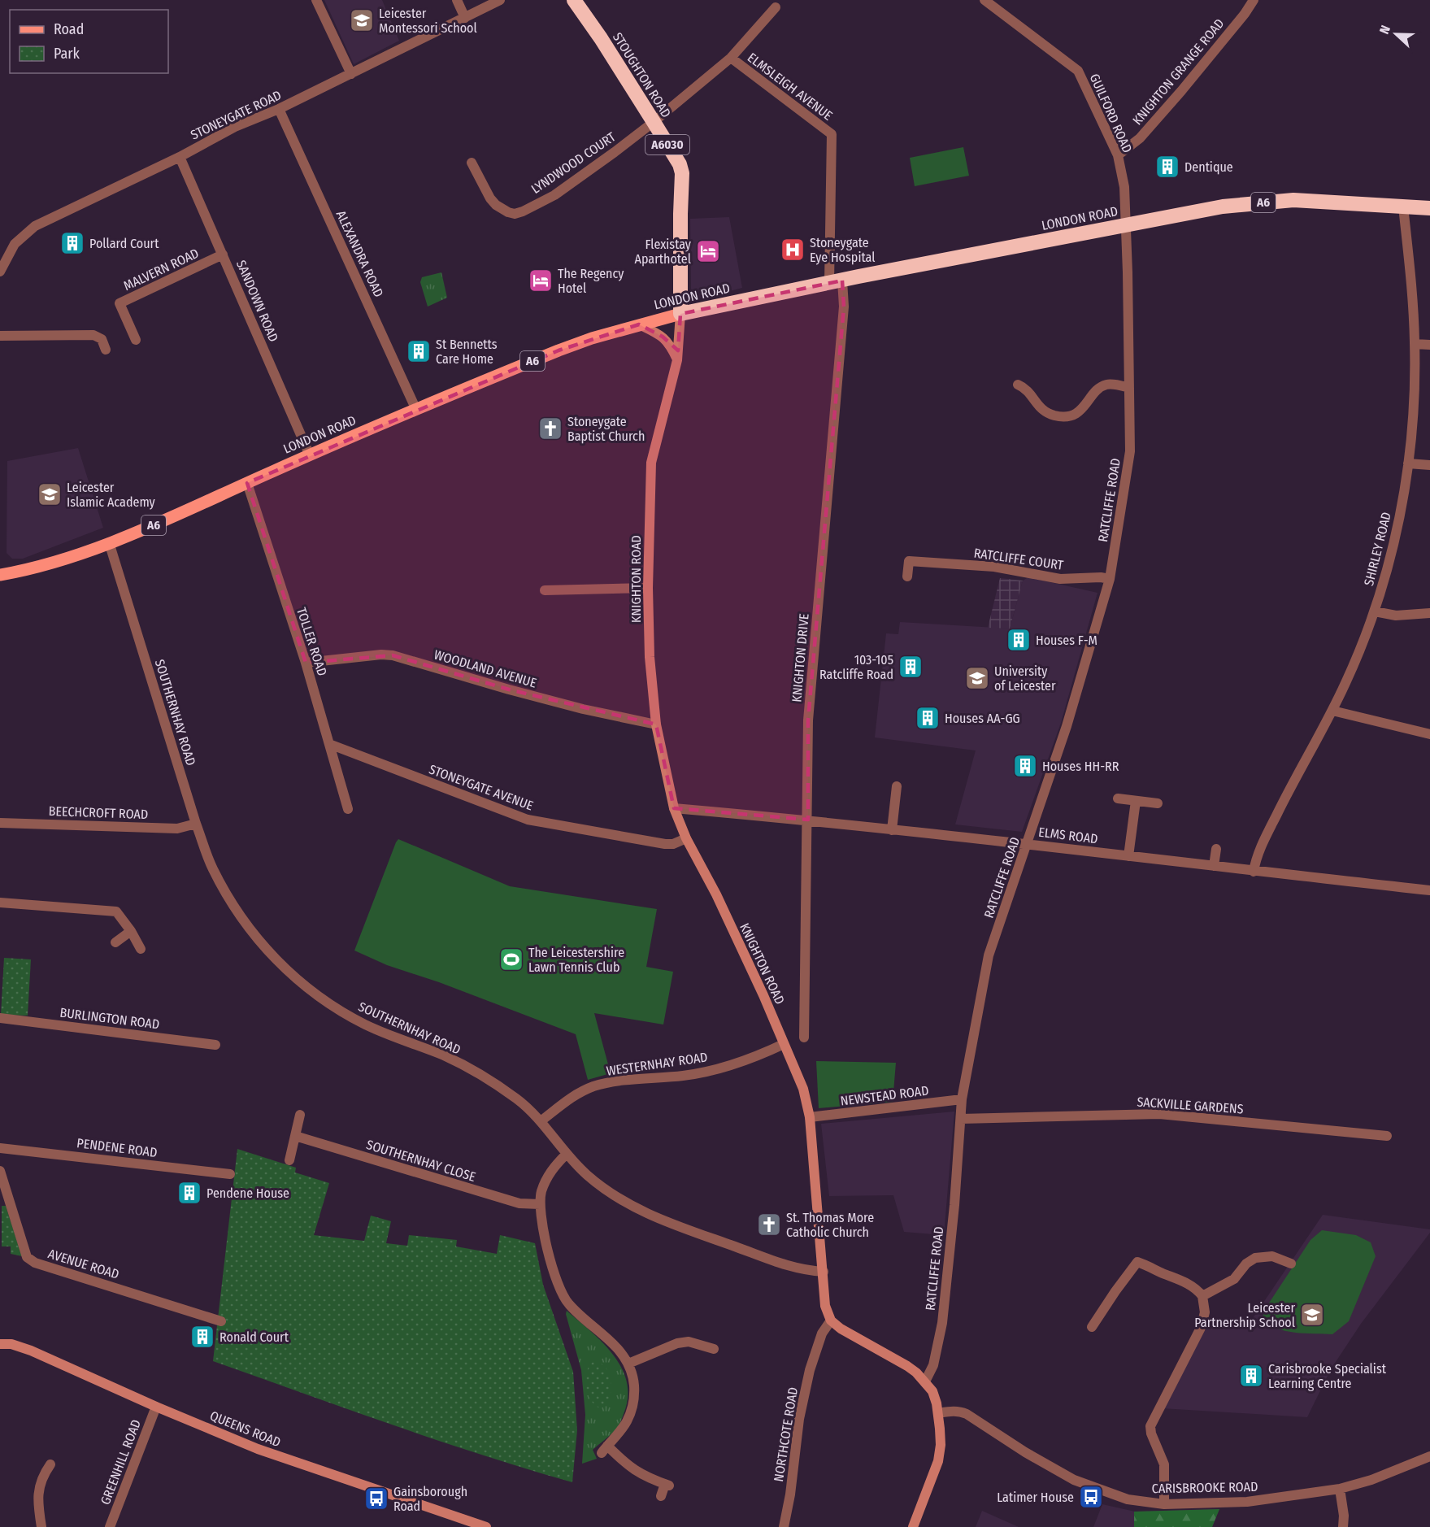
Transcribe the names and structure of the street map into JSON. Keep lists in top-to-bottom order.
{
  "streets": {
    "highway": [
      "STOUGHTON ROAD",
      "A6030",
      "A6",
      "LONDON ROAD"
    ],
    "street": [
      "KNIGHTON GRANGE ROAD",
      "ELMSLEIGH AVENUE",
      "GUILFORD ROAD",
      "STONEYGATE ROAD",
      "LYNDWOOD COURT",
      "ALEXANDRA ROAD",
      "MALVERN ROAD",
      "SANDOWN ROAD",
      "RATCLIFFE ROAD",
      "SHIRLEY ROAD",
      "RATCLIFFE COURT",
      "KNIGHTON ROAD",
      "TOLLER ROAD",
      "KNIGHTON DRIVE",
      "WOODLAND AVENUE",
      "SOUTHERNHAY ROAD",
      "STONEYGATE AVENUE",
      "BEECHCROFT ROAD",
      "ELMS ROAD",
      "BURLINGTON ROAD",
      "WESTERNHAY ROAD",
      "NEWSTEAD ROAD",
      "SACKVILLE GARDENS",
      "PENDENE ROAD",
      "SOUTHERNHAY CLOSE",
      "AVENUE ROAD",
      "QUEENS ROAD",
      "NORTHCOTE ROAD",
      "GREENHILL ROAD",
      "CARISBROOKE ROAD"
    ]
  },
  "crossings": [
    ["KNIGHTON GRANGE ROAD", "GUILFORD ROAD"],
    ["STOUGHTON ROAD", "LYNDWOOD COURT"],
    ["STOUGHTON ROAD", "LONDON ROAD"],
    ["STOUGHTON ROAD", "KNIGHTON ROAD"],
    ["ELMSLEIGH AVENUE", "LONDON ROAD"],
    ["ELMSLEIGH AVENUE", "KNIGHTON DRIVE"],
    ["GUILFORD ROAD", "LONDON ROAD"],
    ["GUILFORD ROAD", "RATCLIFFE ROAD"],
    ["STONEYGATE ROAD", "ALEXANDRA ROAD"],
    ["STONEYGATE ROAD", "SANDOWN ROAD"],
    ["LONDON ROAD", "ALEXANDRA ROAD"],
    ["LONDON ROAD", "SANDOWN ROAD"],
    ["LONDON ROAD", "RATCLIFFE ROAD"],
    ["LONDON ROAD", "SHIRLEY ROAD"],
    ["LONDON ROAD", "KNIGHTON ROAD"],
    ["LONDON ROAD", "TOLLER ROAD"],
    ["LONDON ROAD", "KNIGHTON DRIVE"],
    ["LONDON ROAD", "SOUTHERNHAY ROAD"],
    ["MALVERN ROAD", "SANDOWN ROAD"],
    ["RATCLIFFE ROAD", "RATCLIFFE COURT"],
    ["RATCLIFFE ROAD", "ELMS ROAD"],
    ["RATCLIFFE ROAD", "NEWSTEAD ROAD"],
    ["RATCLIFFE ROAD", "SACKVILLE GARDENS"],
    ["SHIRLEY ROAD", "ELMS ROAD"],
    ["KNIGHTON ROAD", "WOODLAND AVENUE"],
    ["KNIGHTON ROAD", "SOUTHERNHAY ROAD"],
    ["KNIGHTON ROAD", "STONEYGATE AVENUE"],
    ["KNIGHTON ROAD", "ELMS ROAD"],
    ["KNIGHTON ROAD", "WESTERNHAY ROAD"],
    ["KNIGHTON ROAD", "NEWSTEAD ROAD"],
    ["KNIGHTON ROAD", "NORTHCOTE ROAD"],
    ["TOLLER ROAD", "WOODLAND AVENUE"],
    ["TOLLER ROAD", "STONEYGATE AVENUE"],
    ["KNIGHTON DRIVE", "ELMS ROAD"],
    ["SOUTHERNHAY ROAD", "BEECHCROFT ROAD"],
    ["SOUTHERNHAY ROAD", "WESTERNHAY ROAD"],
    ["QUEENS ROAD", "GREENHILL ROAD"]
  ],
  "places": {
    "school or university": [
      "Leicester Montessori School",
      "Leicester Islamic Academy",
      "University of Leicester",
      "Leicester Partnership School"
    ],
    "building": [
      "Dentique",
      "Pollard Court",
      "St Bennetts Care Home",
      "Houses F-M",
      "103-105 Ratcliffe Road",
      "Houses AA-GG",
      "Houses HH-RR",
      "Pendene House",
      "Ronald Court",
      "Carisbrooke Specialist Learning Centre"
    ],
    "hospital": ["Stoneygate Eye Hospital"],
    "hotel": ["Flexistay Aparthotel", "The Regency Hotel"],
    "church": ["Stoneygate Baptist Church", "St. Thomas More Catholic Church"],
    "sports": ["The Leicestershire Lawn Tennis Club"],
    "bus stop": ["Latimer House", "Gainsborough Road"]
  },
  "legend": ["Road", "Park"],
  "north": "left"
}
